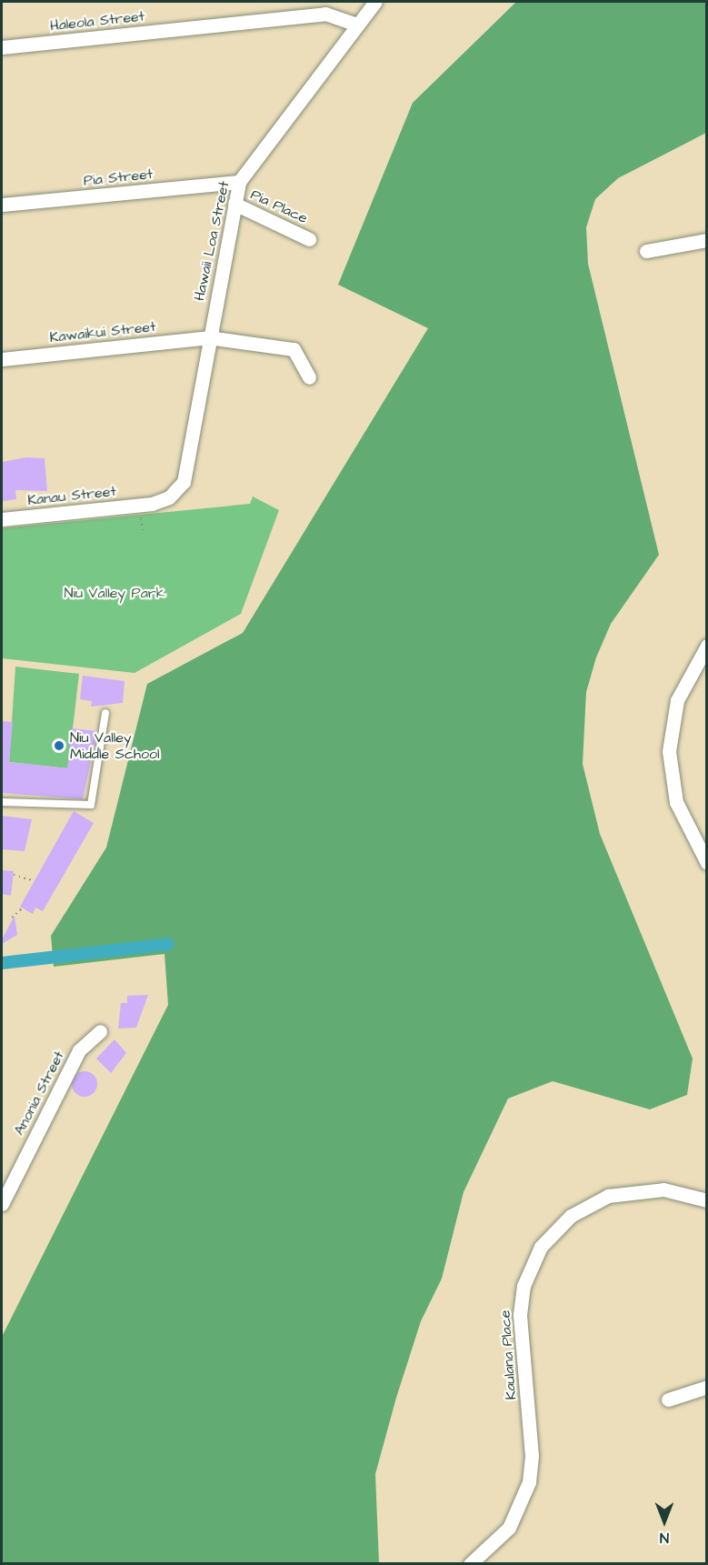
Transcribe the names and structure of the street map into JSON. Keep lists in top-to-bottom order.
{
  "streets": {
    "street": [
      "Haleola Street",
      "Pia Street",
      "Pia Place",
      "Hawaii Loa Street",
      "Kawaikui Street",
      "Kanau Street",
      "Anonia Street",
      "Kaulana Place"
    ]
  },
  "crossings": [
    ["Haleola Street", "Hawaii Loa Street"],
    ["Pia Street", "Hawaii Loa Street"],
    ["Pia Place", "Hawaii Loa Street"],
    ["Hawaii Loa Street", "Kawaikui Street"],
    ["Hawaii Loa Street", "Kanau Street"]
  ],
  "parks": ["Niu Valley Park"],
  "places": ["Niu Valley Middle School"],
  "north": "bottom"
}
